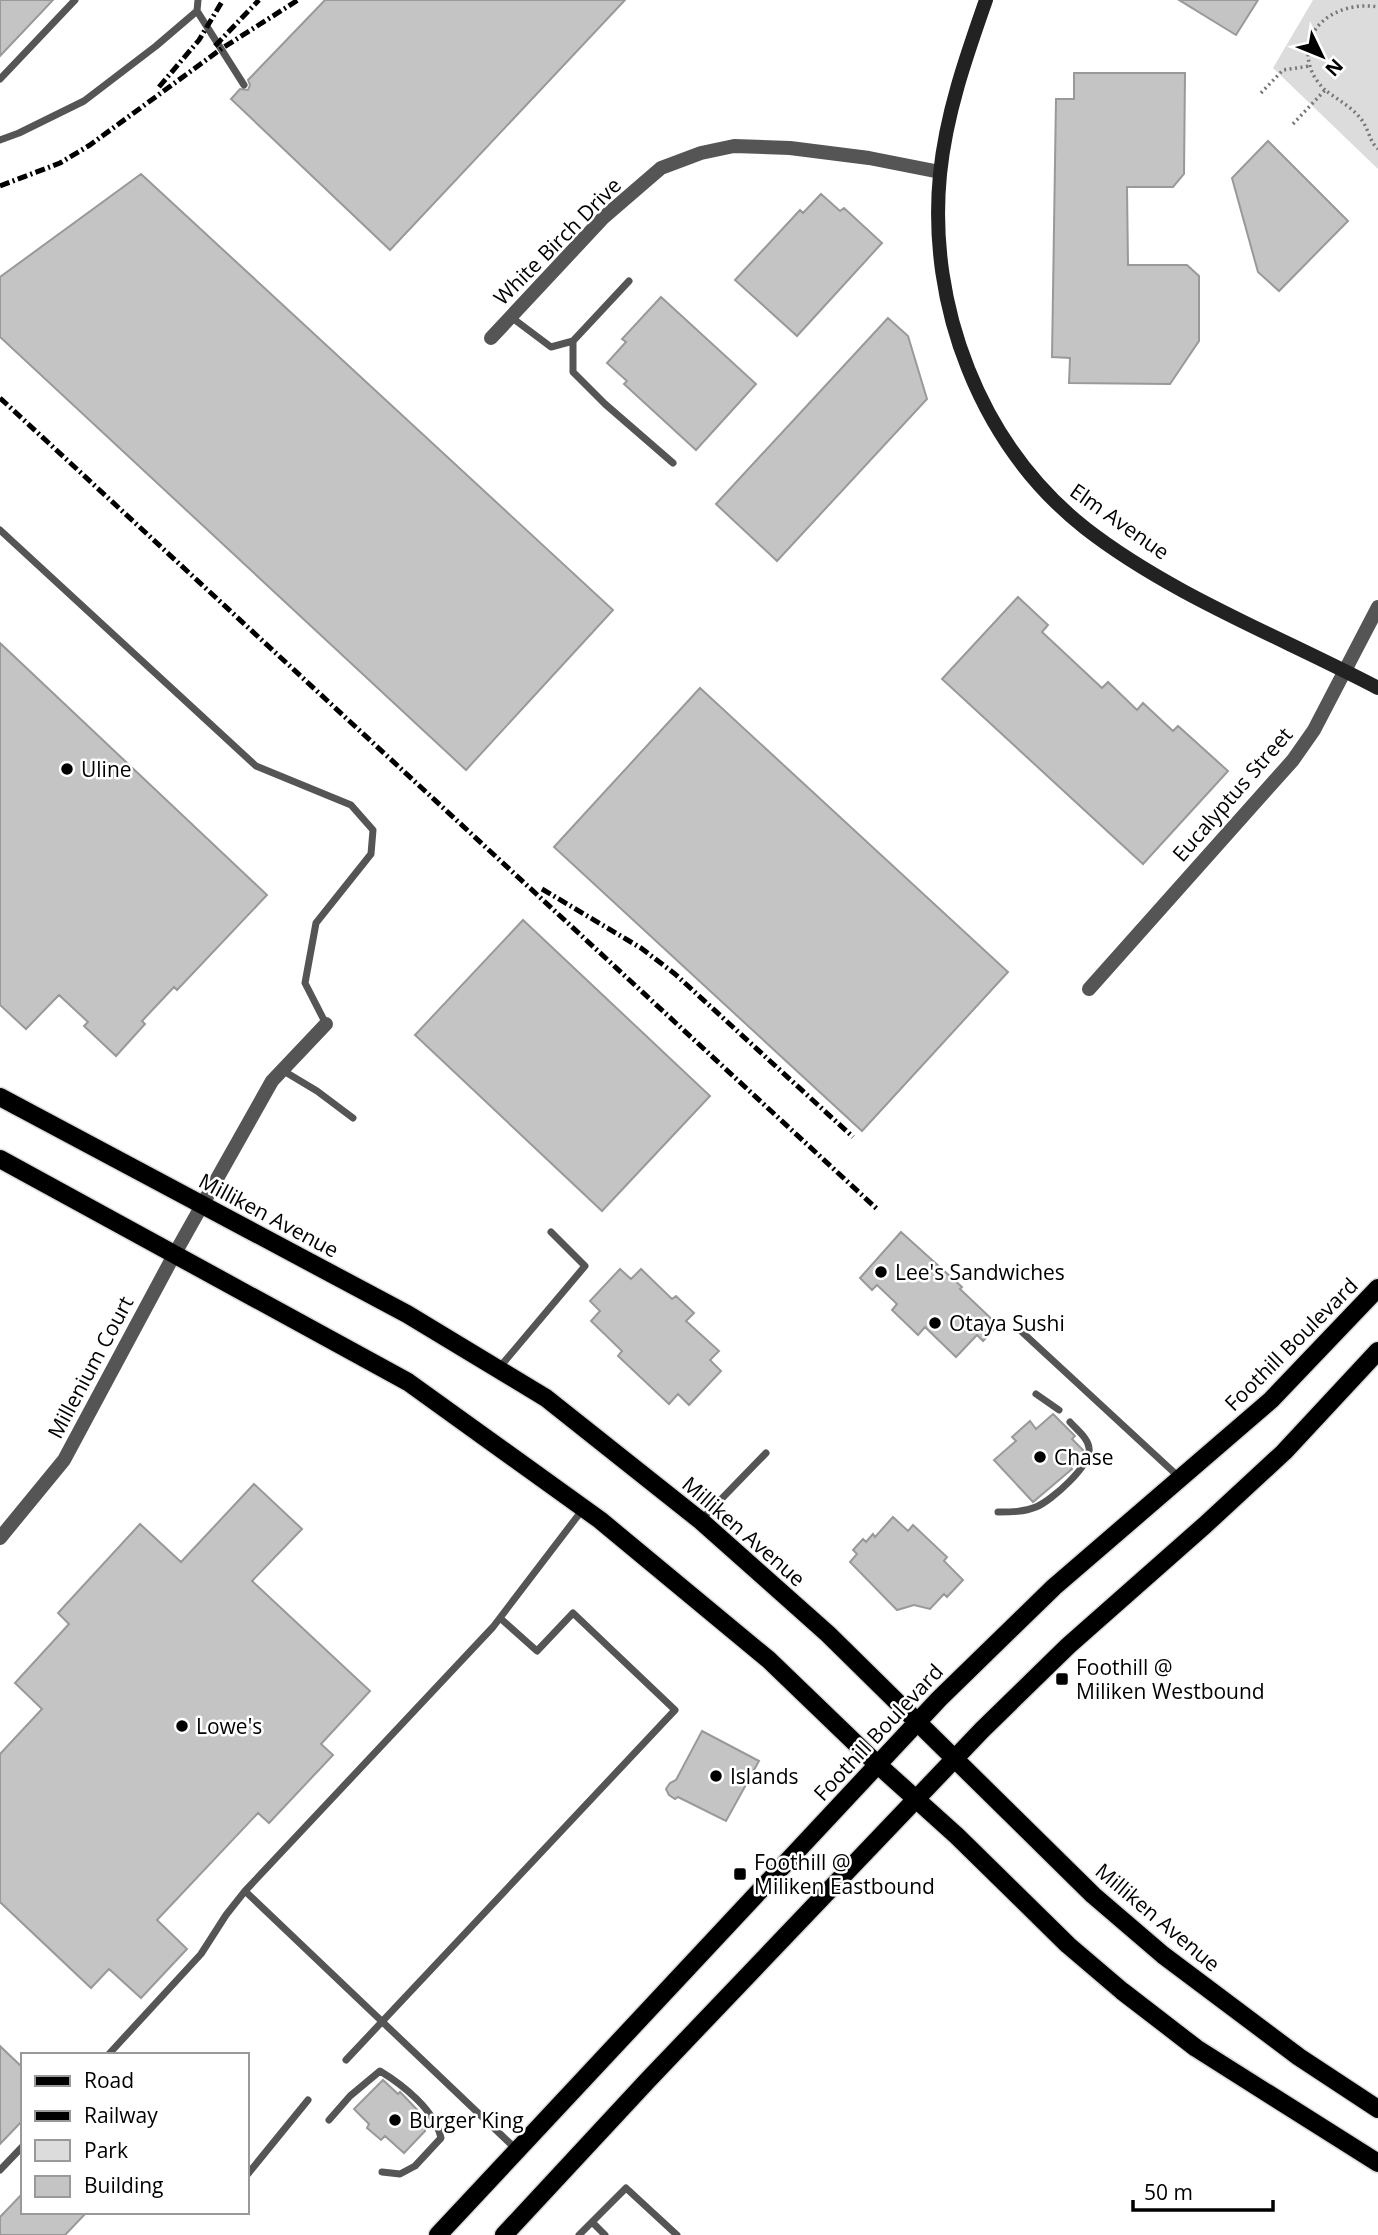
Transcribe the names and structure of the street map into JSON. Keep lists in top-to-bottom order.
{
  "streets": {
    "main road": ["Milliken Avenue", "Foothill Boulevard"],
    "street": [
      "White Birch Drive",
      "Elm Avenue",
      "Eucalyptus Street",
      "Millenium Court"
    ]
  },
  "crossings": [
    ["White Birch Drive", "Elm Avenue"],
    ["Elm Avenue", "Eucalyptus Street"],
    ["Milliken Avenue", "Foothill Boulevard"],
    ["Milliken Avenue", "Millenium Court"]
  ],
  "places": {
    "other": [
      "Uline",
      "Lee's Sandwiches",
      "Otaya Sushi",
      "Chase",
      "Lowe's",
      "Islands",
      "Burger King"
    ],
    "transit": ["Foothill @ Miliken Westbound", "Foothill @ Miliken Eastbound"]
  },
  "legend": [
    "Road",
    "Railway",
    "Park",
    "Building"
  ],
  "scale_bar": "50 m",
  "north": "bottom right"
}
